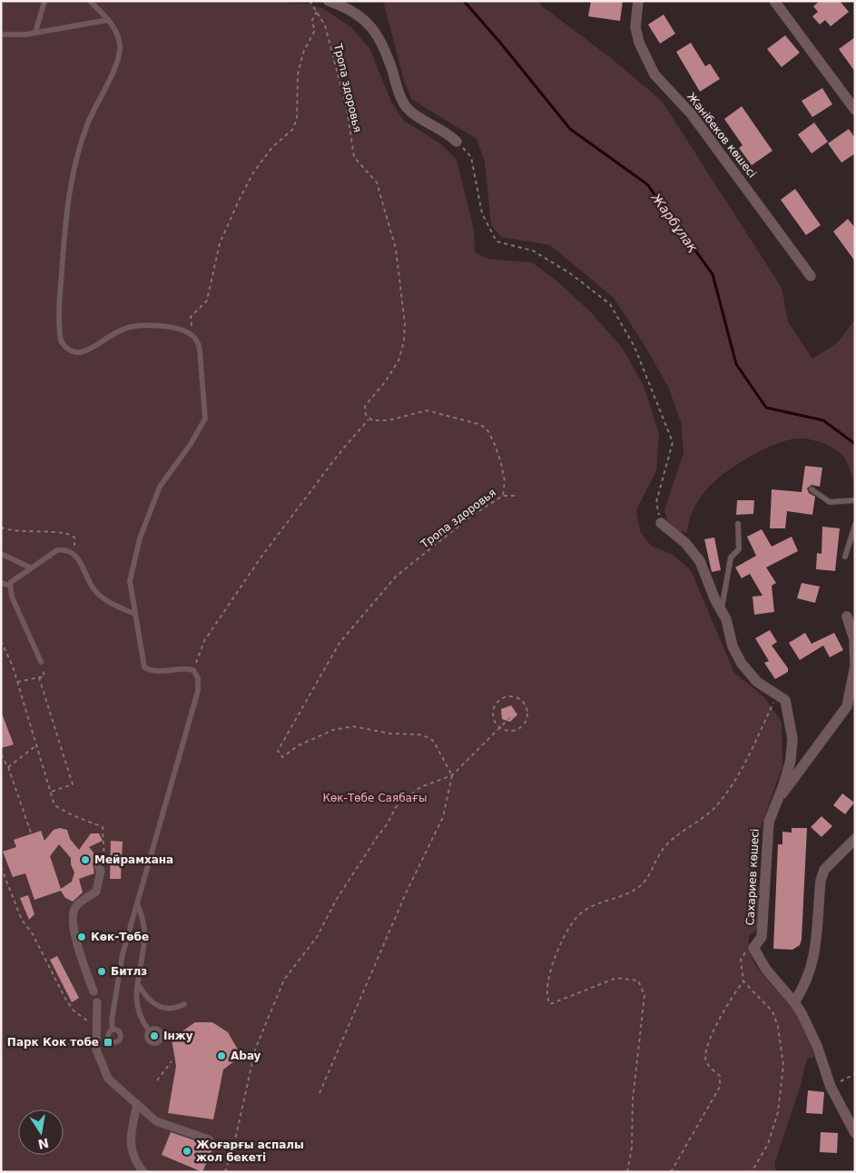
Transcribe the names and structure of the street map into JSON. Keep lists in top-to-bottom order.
{
  "streets": {
    "street": ["Жәнібеков көшесі", "Сахариев көшесі"],
    "path": ["Тропа здоровья"]
  },
  "water": ["Жарбұлақ"],
  "parks": ["Көк-Төбе Саябағы"],
  "places": {
    "other": [
      "Мейрамхана",
      "Көк-Төбе",
      "Битлз",
      "Інжу",
      "Abay",
      "Жоғарғы аспалы жол бекеті"
    ],
    "transit": ["Парк Кок тобе"]
  },
  "north": "bottom"
}
